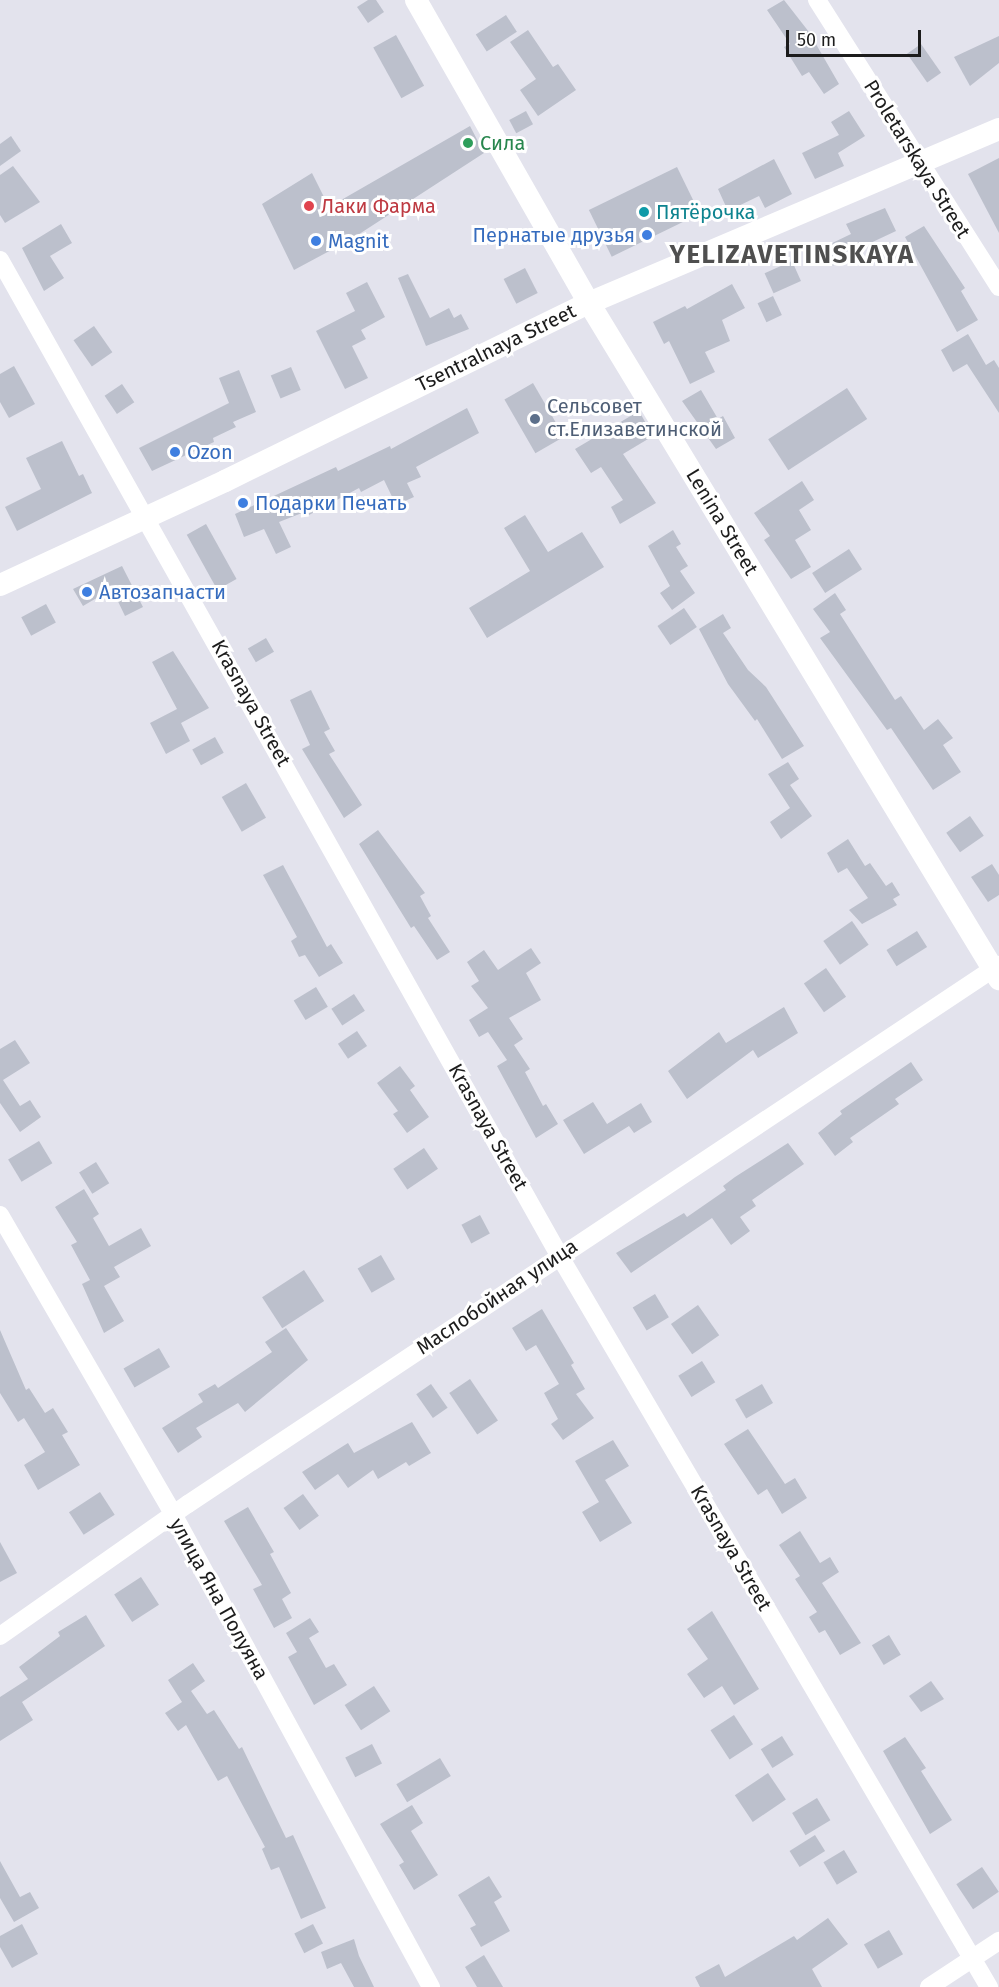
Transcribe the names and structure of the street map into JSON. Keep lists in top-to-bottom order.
{
  "streets": {
    "street": [
      "Proletarskaya Street",
      "Tsentralnaya Street",
      "Lenina Street",
      "Krasnaya Street",
      "Маслобойная улица",
      "улица Яна Полуяна"
    ]
  },
  "crossings": [
    ["Proletarskaya Street", "Tsentralnaya Street"],
    ["Tsentralnaya Street", "Lenina Street"],
    ["Tsentralnaya Street", "Krasnaya Street"],
    ["Lenina Street", "Маслобойная улица"],
    ["Krasnaya Street", "Маслобойная улица"],
    ["Маслобойная улица", "улица Яна Полуяна"]
  ],
  "districts": ["YELIZAVETINSKAYA"],
  "places": [
    "Сила",
    "Лаки Фарма",
    "Пятёрочка",
    "Пернатые друзья",
    "Magnit",
    "Сельсовет ст.Елизаветинской",
    "Ozon",
    "Подарки Печать",
    "Автозапчасти"
  ],
  "scale_bar": "50 m"
}
